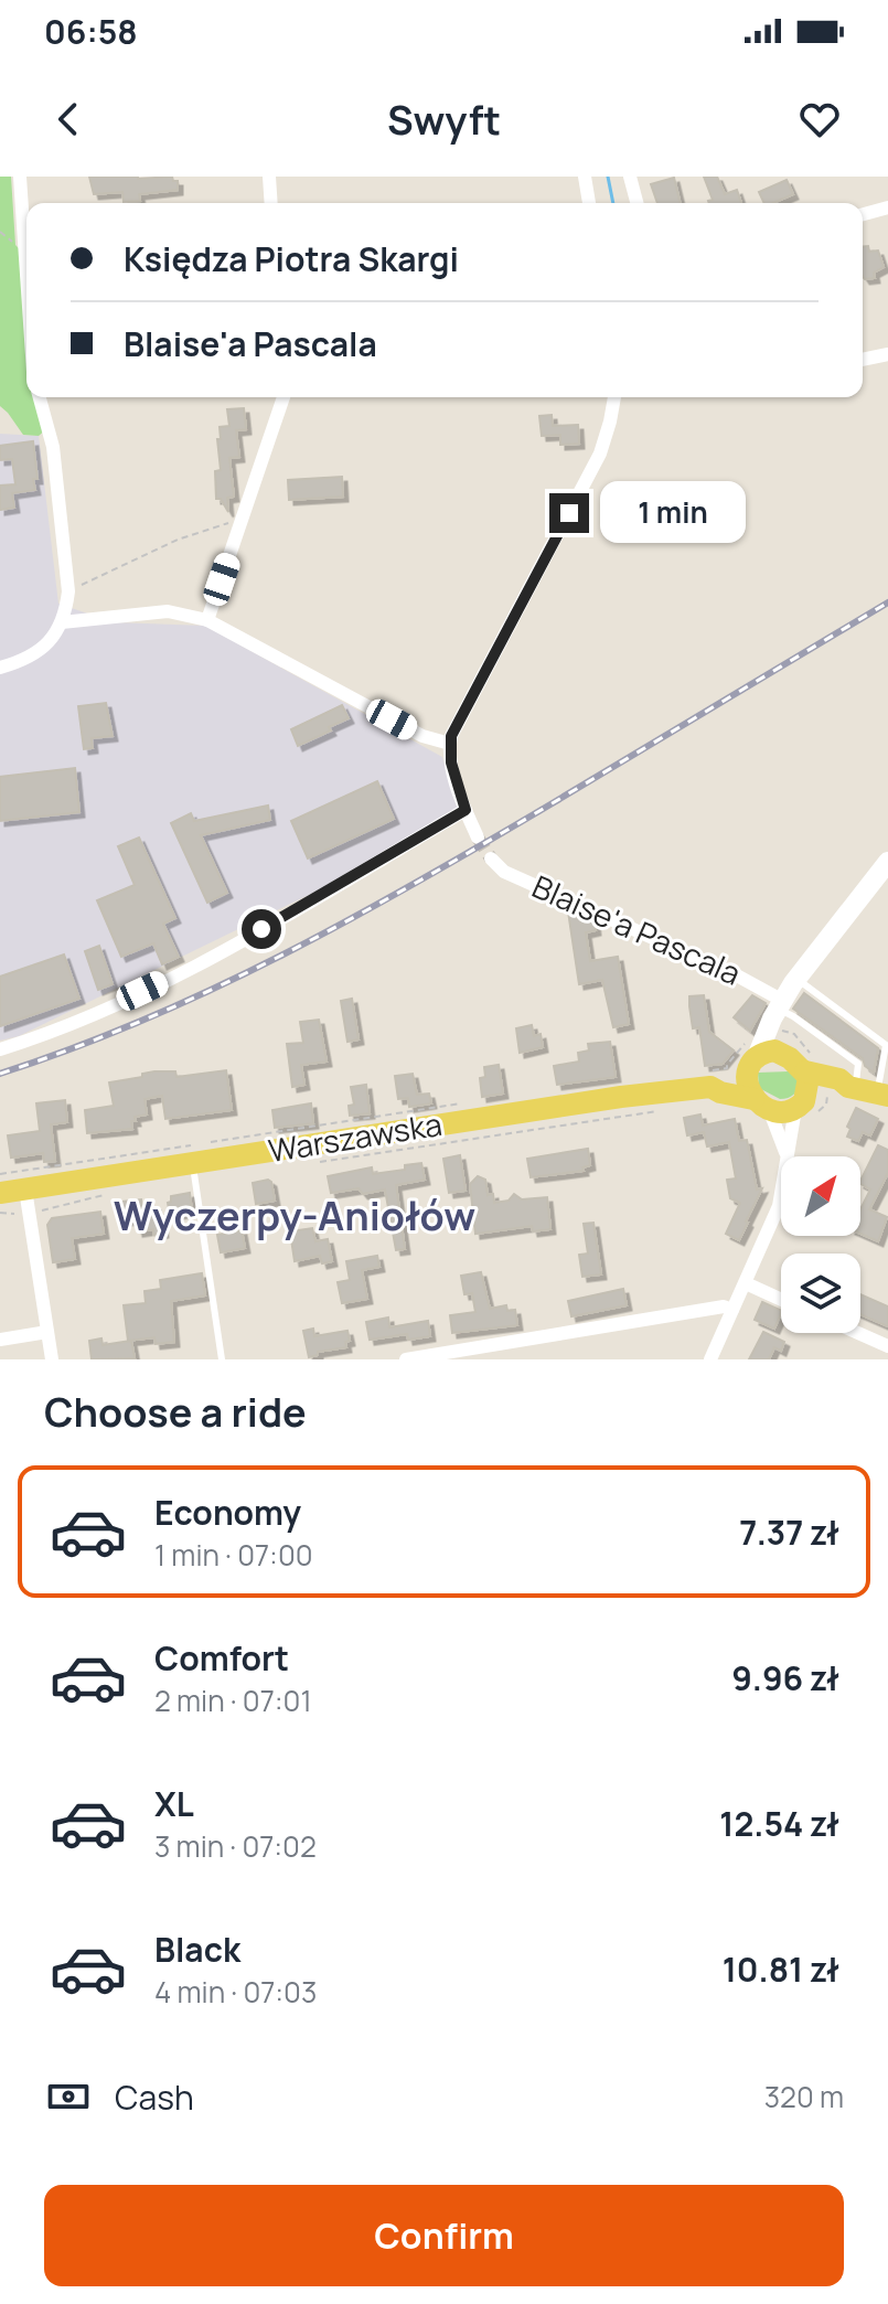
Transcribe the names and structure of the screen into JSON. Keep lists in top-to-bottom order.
{
  "streets": {
    "main road": ["Warszawska"],
    "street": ["Blaise'a Pascala"]
  },
  "districts": ["Wyczerpy-Aniołów"],
  "north": "top right",
  "page": {
    "status": "06:58",
    "header": "Swyft",
    "banner": ["Księdza Piotra Skargi", "Blaise'a Pascala"],
    "bubble": "1 min",
    "heading": "Choose a ride",
    "list": [
      {
        "name": "Economy",
        "note": "1 min · 07:00",
        "value": "7.37 zł"
      },
      {
        "name": "Comfort",
        "note": "2 min · 07:01",
        "value": "9.96 zł"
      },
      {
        "name": "XL",
        "note": "3 min · 07:02",
        "value": "12.54 zł"
      },
      {
        "name": "Black",
        "note": "4 min · 07:03",
        "value": "10.81 zł"
      }
    ],
    "pay": ["Cash", "320 m"],
    "buttons": "Confirm"
  }
}
